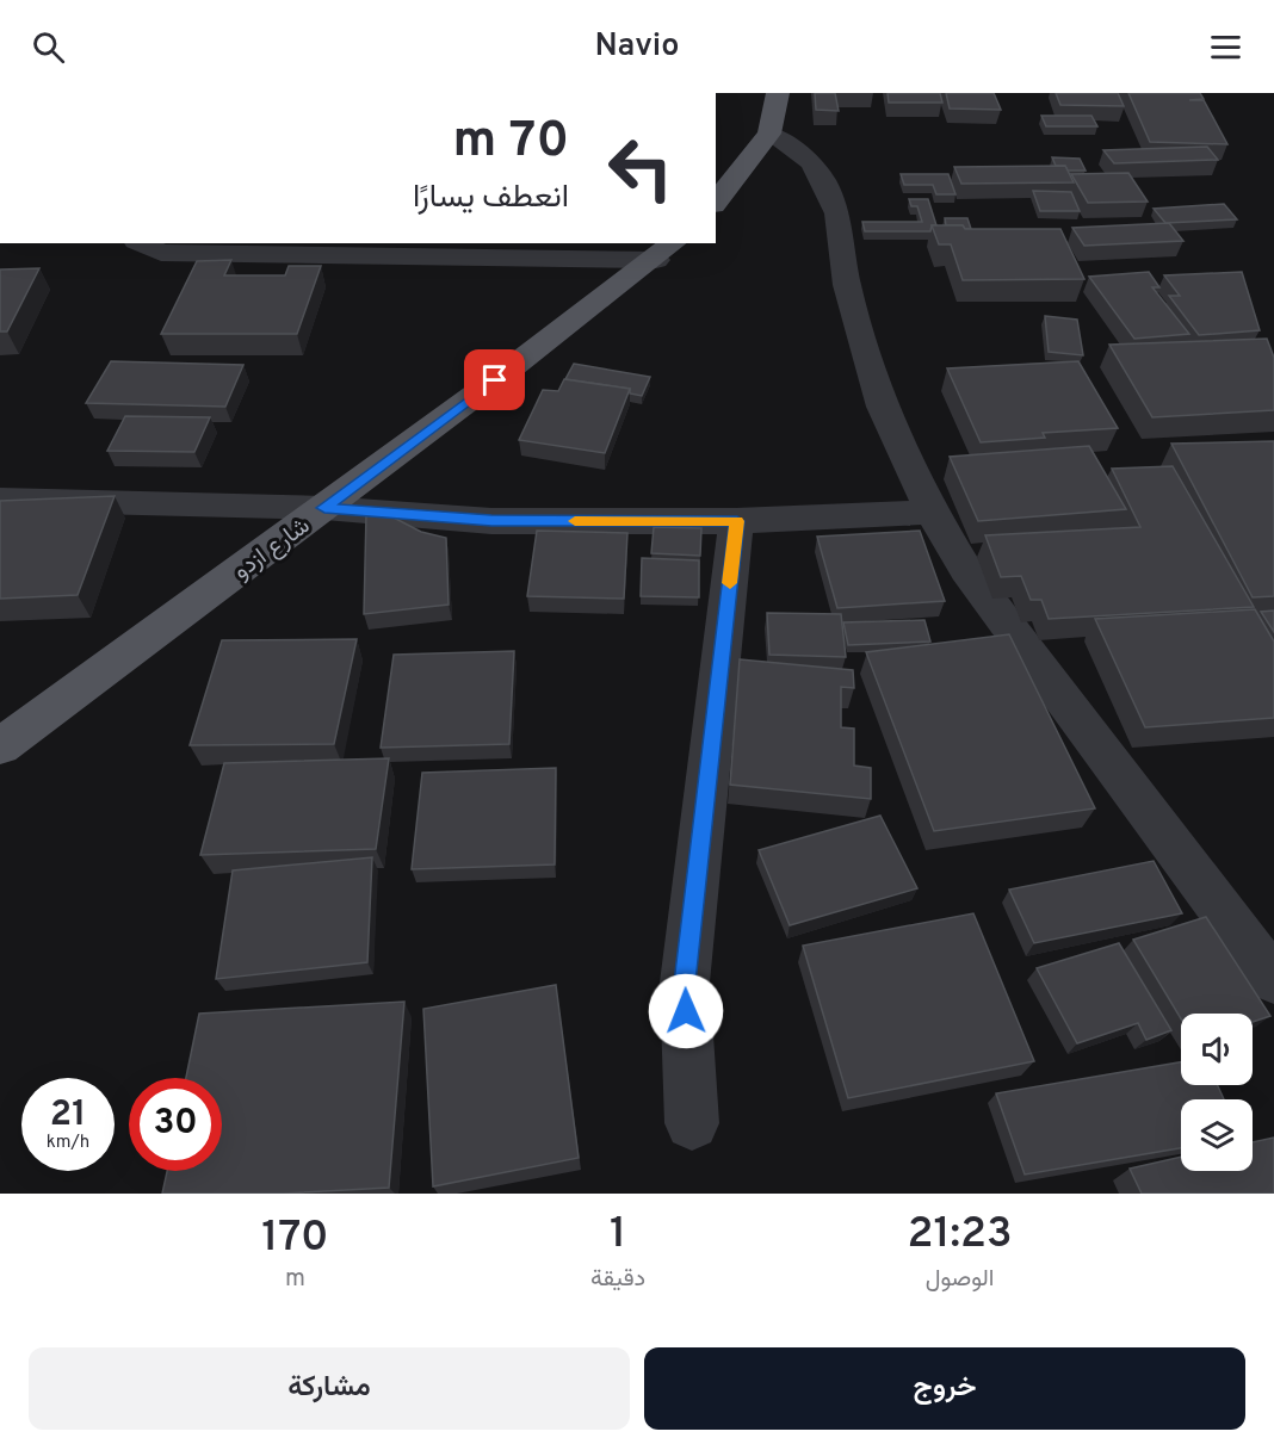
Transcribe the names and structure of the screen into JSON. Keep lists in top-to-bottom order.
{
  "streets": {
    "main road": ["شارع ازدو"]
  },
  "page": {
    "header": "Navio",
    "turn": ["70 m", "انعطف يسارًا"],
    "speed": "21 km/h",
    "limit": "30",
    "eta": [
      "21:23",
      "الوصول",
      "1",
      "دقيقة",
      "170",
      "m"
    ],
    "buttons": ["خروج", "مشاركة"]
  }
}
